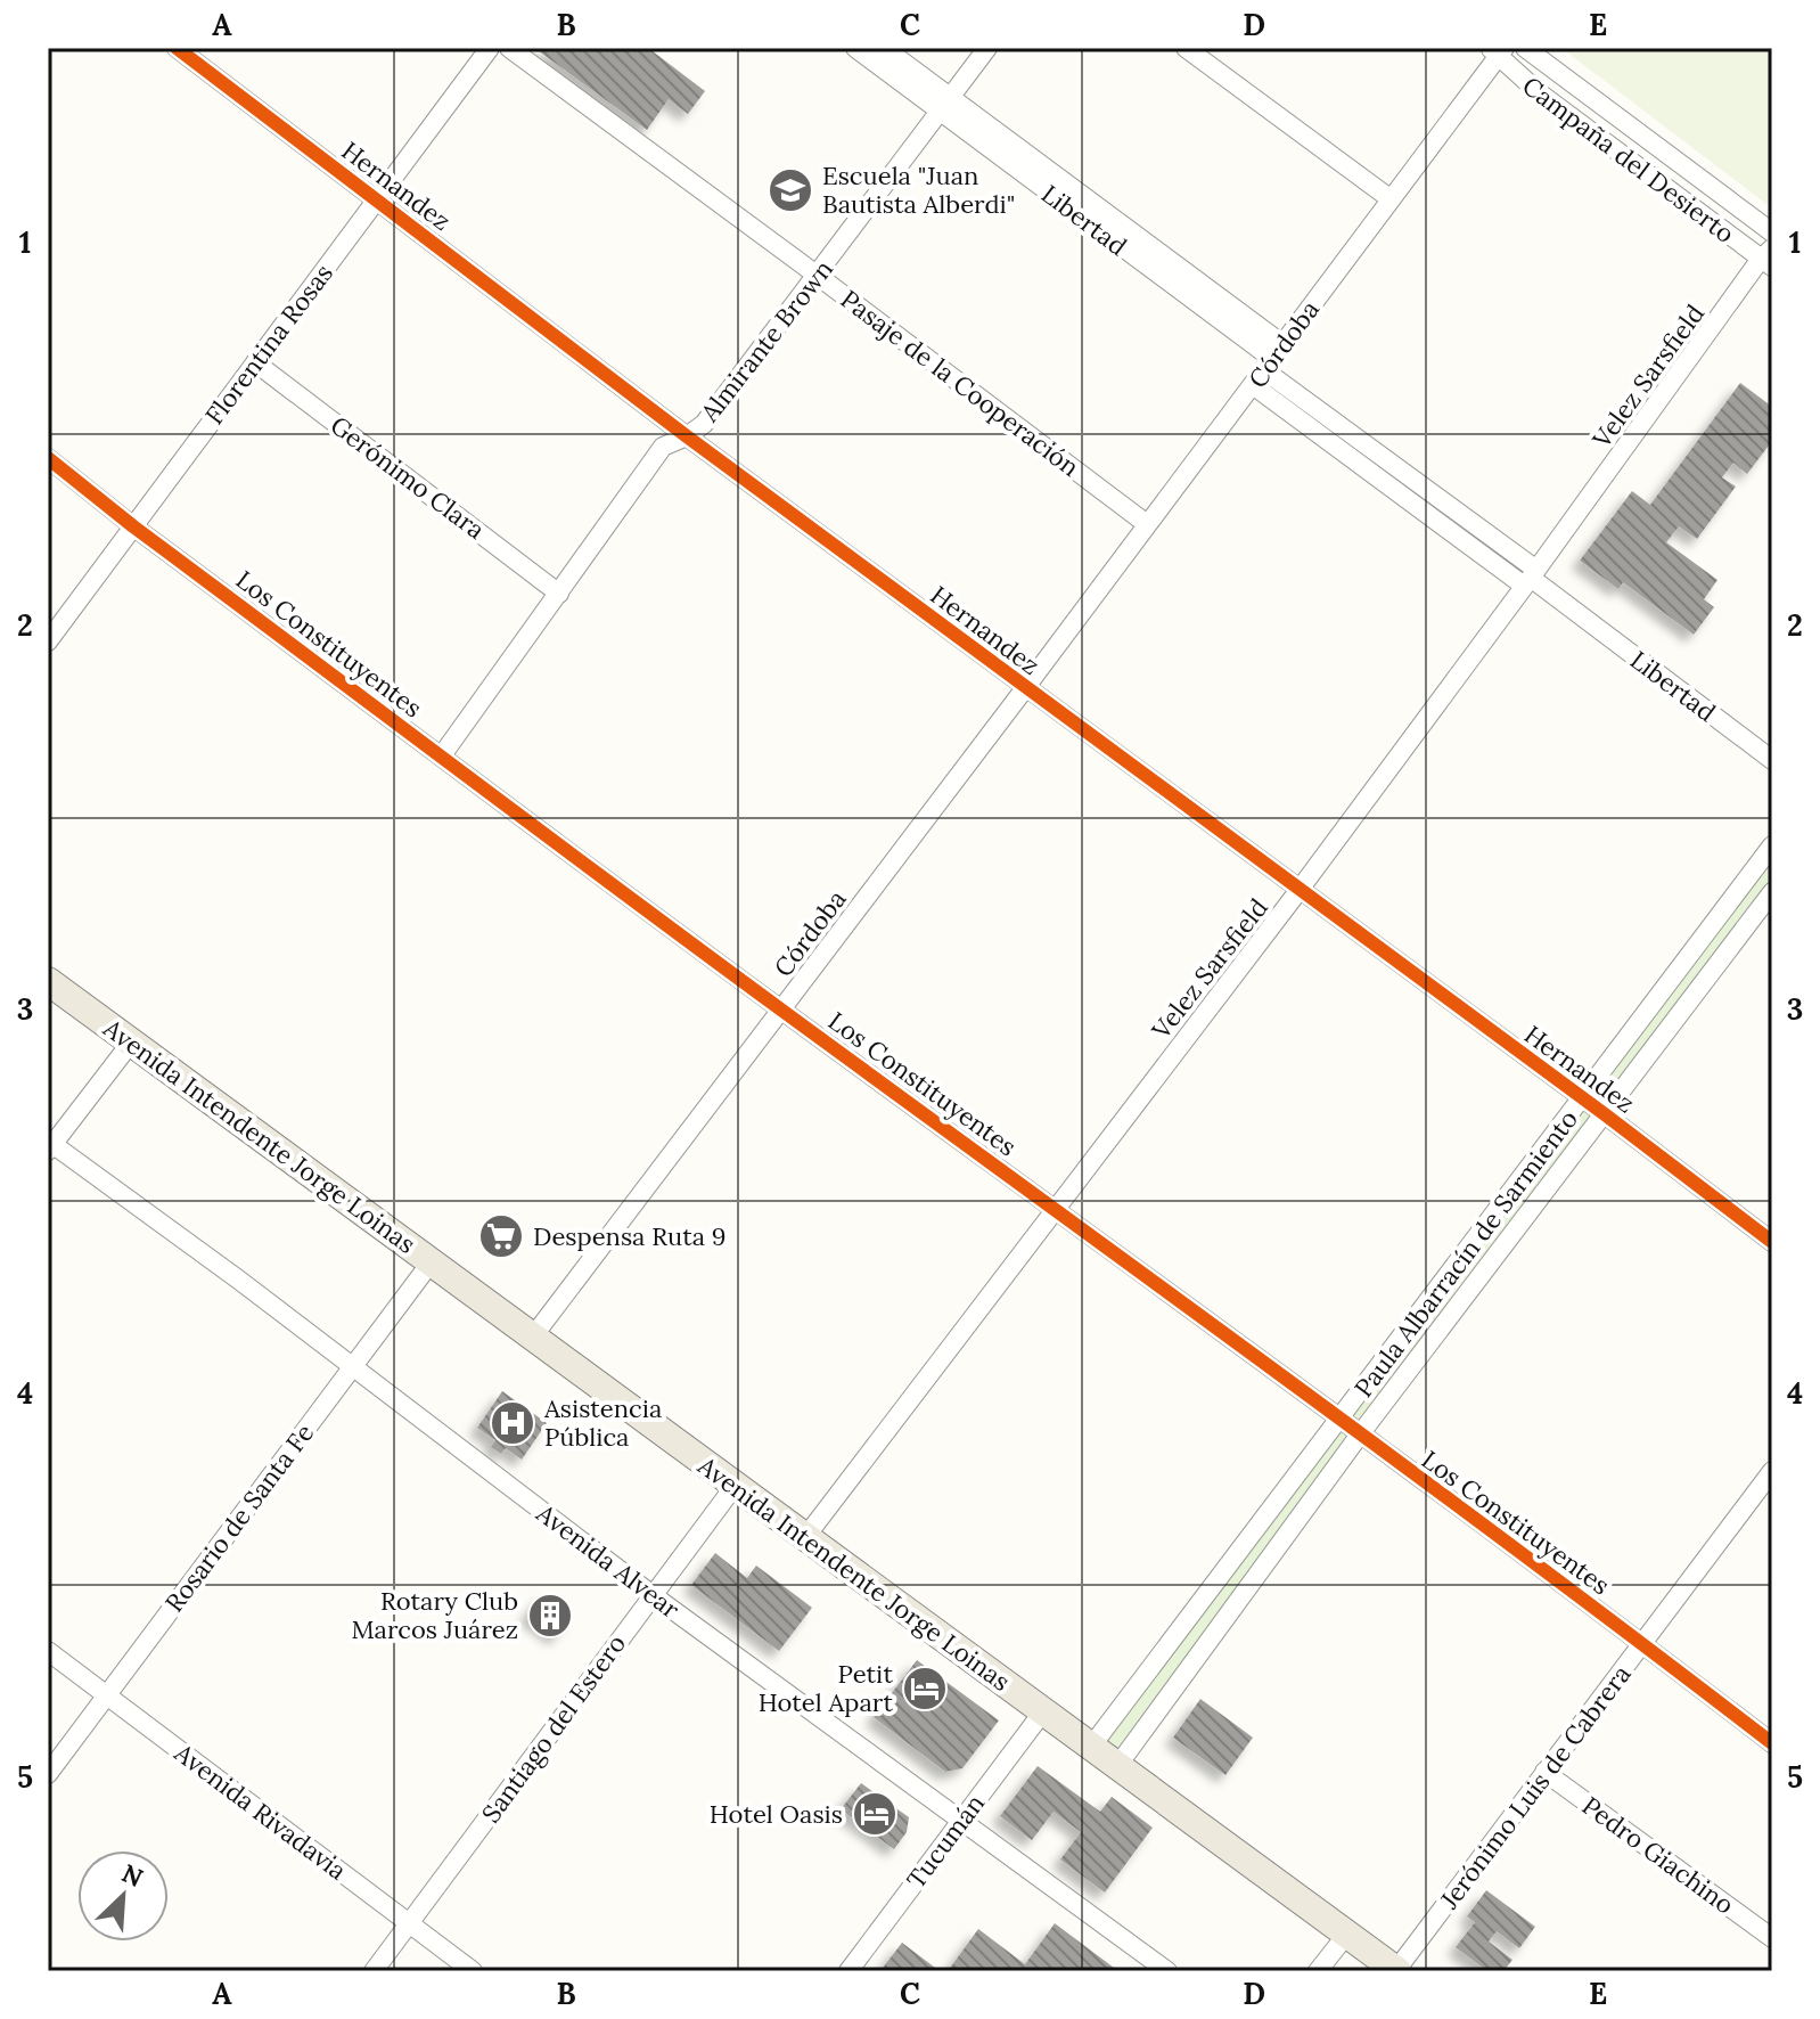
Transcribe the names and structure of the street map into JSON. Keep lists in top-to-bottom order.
{
  "streets": {
    "main road": ["Avenida Intendente Jorge Loinas"],
    "street": [
      "Campaña del Desierto",
      "Hernandez",
      "Libertad",
      "Almirante Brown",
      "Florentina Rosas",
      "Córdoba",
      "Velez Sarsfield",
      "Pasaje de la Cooperación",
      "Gerónimo Clara",
      "Los Constituyentes",
      "Paula Albarracín de Sarmiento",
      "Rosario de Santa Fe",
      "Avenida Alvear",
      "Santiago del Estero",
      "Jerónimo Luis de Cabrera",
      "Avenida Rivadavia",
      "Tucumán",
      "Pedro Giachino"
    ]
  },
  "crossings": [
    ["Campaña del Desierto", "Córdoba"],
    ["Campaña del Desierto", "Velez Sarsfield"],
    ["Hernandez", "Almirante Brown"],
    ["Hernandez", "Florentina Rosas"],
    ["Hernandez", "Córdoba"],
    ["Hernandez", "Velez Sarsfield"],
    ["Hernandez", "Paula Albarracín de Sarmiento"],
    ["Libertad", "Almirante Brown"],
    ["Libertad", "Córdoba"],
    ["Libertad", "Velez Sarsfield"],
    ["Almirante Brown", "Pasaje de la Cooperación"],
    ["Almirante Brown", "Gerónimo Clara"],
    ["Almirante Brown", "Los Constituyentes"],
    ["Florentina Rosas", "Gerónimo Clara"],
    ["Florentina Rosas", "Los Constituyentes"],
    ["Córdoba", "Pasaje de la Cooperación"],
    ["Córdoba", "Los Constituyentes"],
    ["Córdoba", "Avenida Intendente Jorge Loinas"],
    ["Velez Sarsfield", "Los Constituyentes"],
    ["Velez Sarsfield", "Avenida Intendente Jorge Loinas"],
    ["Los Constituyentes", "Paula Albarracín de Sarmiento"],
    ["Los Constituyentes", "Jerónimo Luis de Cabrera"],
    ["Avenida Intendente Jorge Loinas", "Paula Albarracín de Sarmiento"],
    ["Avenida Intendente Jorge Loinas", "Rosario de Santa Fe"],
    ["Avenida Intendente Jorge Loinas", "Santiago del Estero"],
    ["Avenida Intendente Jorge Loinas", "Jerónimo Luis de Cabrera"],
    ["Avenida Intendente Jorge Loinas", "Tucumán"],
    ["Rosario de Santa Fe", "Avenida Alvear"],
    ["Rosario de Santa Fe", "Avenida Rivadavia"],
    ["Avenida Alvear", "Santiago del Estero"],
    ["Avenida Alvear", "Tucumán"],
    ["Santiago del Estero", "Avenida Rivadavia"],
    ["Jerónimo Luis de Cabrera", "Pedro Giachino"]
  ],
  "places": {
    "school or university": ["Escuela \"Juan Bautista Alberdi\""],
    "supermarket": ["Despensa Ruta 9"],
    "hospital": ["Asistencia Pública"],
    "building": ["Rotary Club Marcos Juárez"],
    "hotel": ["Petit Hotel Apart", "Hotel Oasis"]
  },
  "north": "top right",
  "grid": {
    "columns": [
      "A",
      "B",
      "C",
      "D",
      "E"
    ],
    "rows": [
      "1",
      "2",
      "3",
      "4",
      "5"
    ]
  }
}
